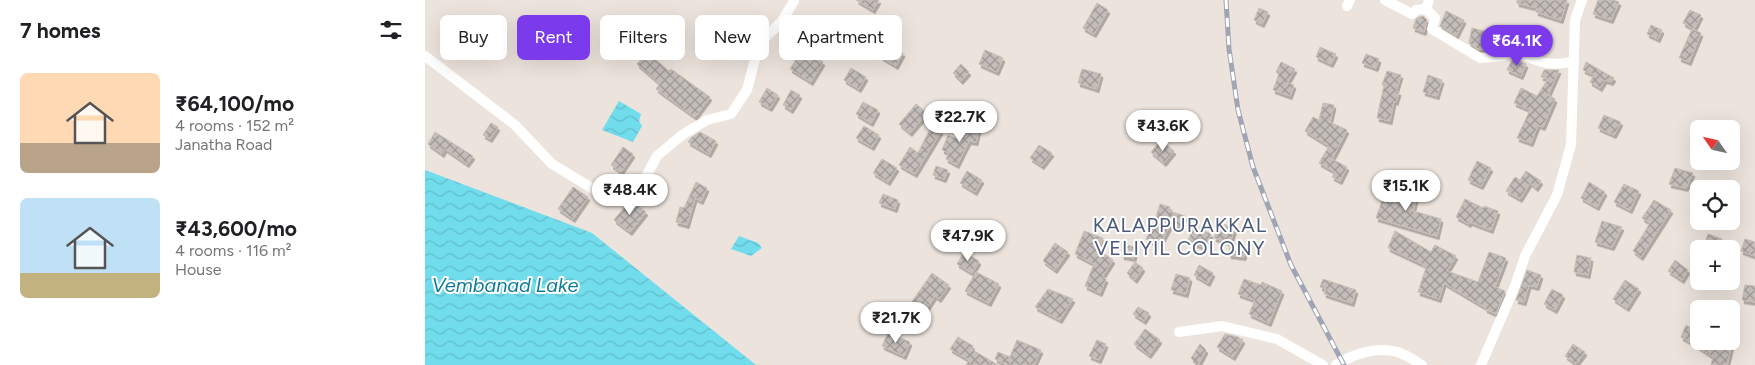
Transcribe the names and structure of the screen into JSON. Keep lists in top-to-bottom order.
{
  "districts": ["KALAPPURAKKAL VELIYIL COLONY"],
  "water": ["Vembanad Lake"],
  "north": "top left",
  "page": {
    "heading": "7 homes",
    "chip": [
      "Buy",
      "Rent",
      "Filters",
      "New",
      "Apartment"
    ],
    "price": [
      "₹64.1K",
      "₹22.7K",
      "₹43.6K",
      "₹15.1K",
      "₹48.4K",
      "₹47.9K",
      "₹21.7K"
    ],
    "list": [
      {
        "name": "₹64,100/mo",
        "note": "4 rooms · 152 m² · Janatha Road"
      },
      {
        "name": "₹43,600/mo",
        "note": "4 rooms · 116 m² · House"
      }
    ],
    "map_buttons": ["+", "−"]
  }
}
